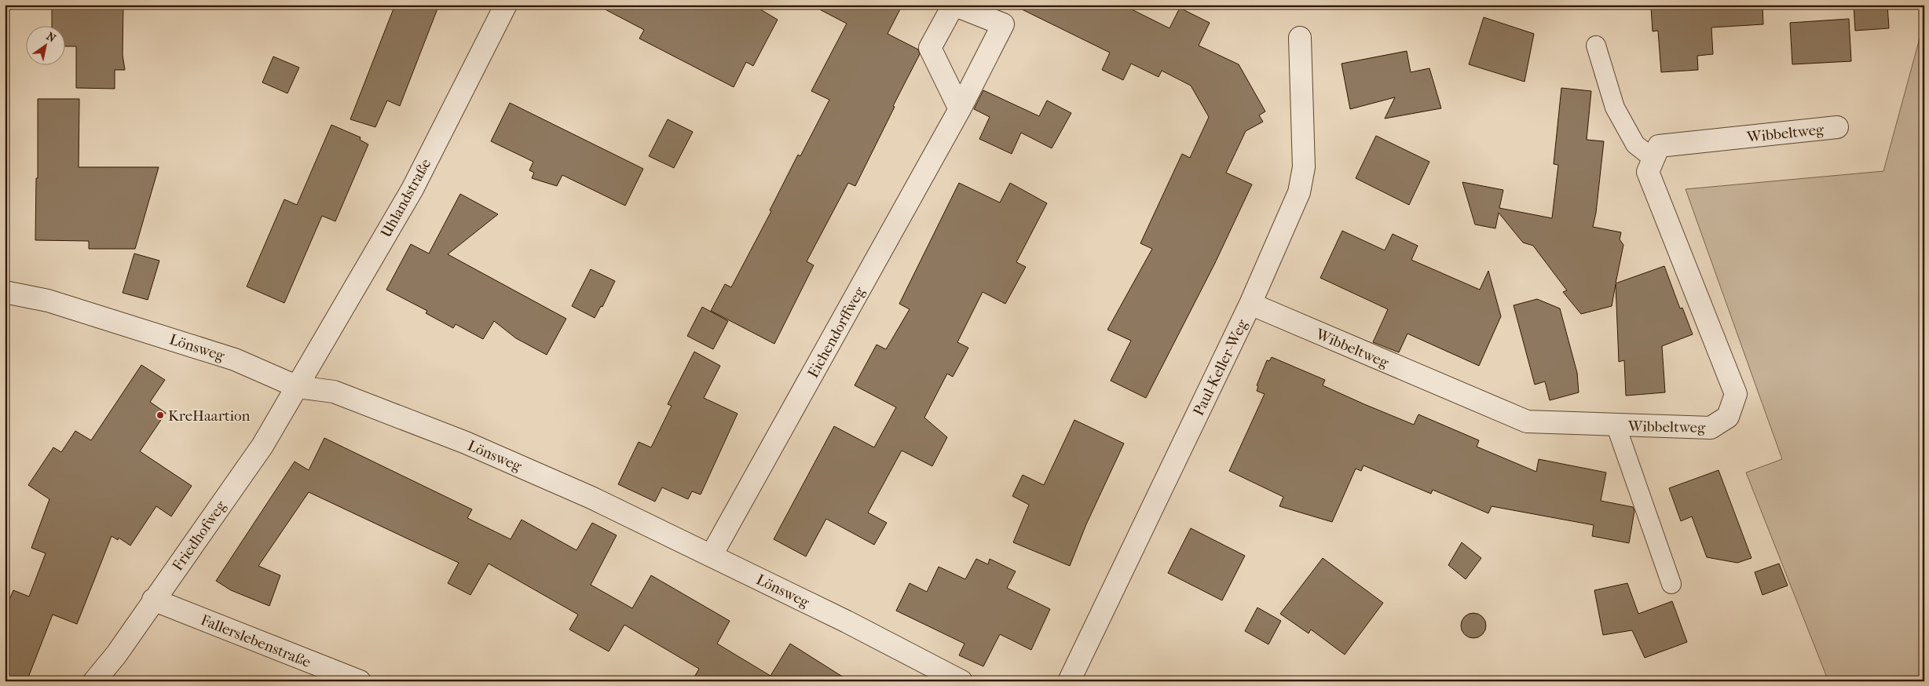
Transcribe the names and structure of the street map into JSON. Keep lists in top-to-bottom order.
{
  "streets": {
    "street": [
      "Wibbeltweg",
      "Uhlandstraße",
      "Eichendorffweg",
      "Lönsweg",
      "Paul-Keller-Weg",
      "Friedhofweg",
      "Fallerslebenstraße"
    ]
  },
  "crossings": [
    ["Wibbeltweg", "Paul-Keller-Weg"],
    ["Uhlandstraße", "Lönsweg"],
    ["Uhlandstraße", "Friedhofweg"],
    ["Eichendorffweg", "Lönsweg"],
    ["Lönsweg", "Friedhofweg"],
    ["Friedhofweg", "Fallerslebenstraße"]
  ],
  "places": ["KreHaartion"],
  "north": "top right"
}
